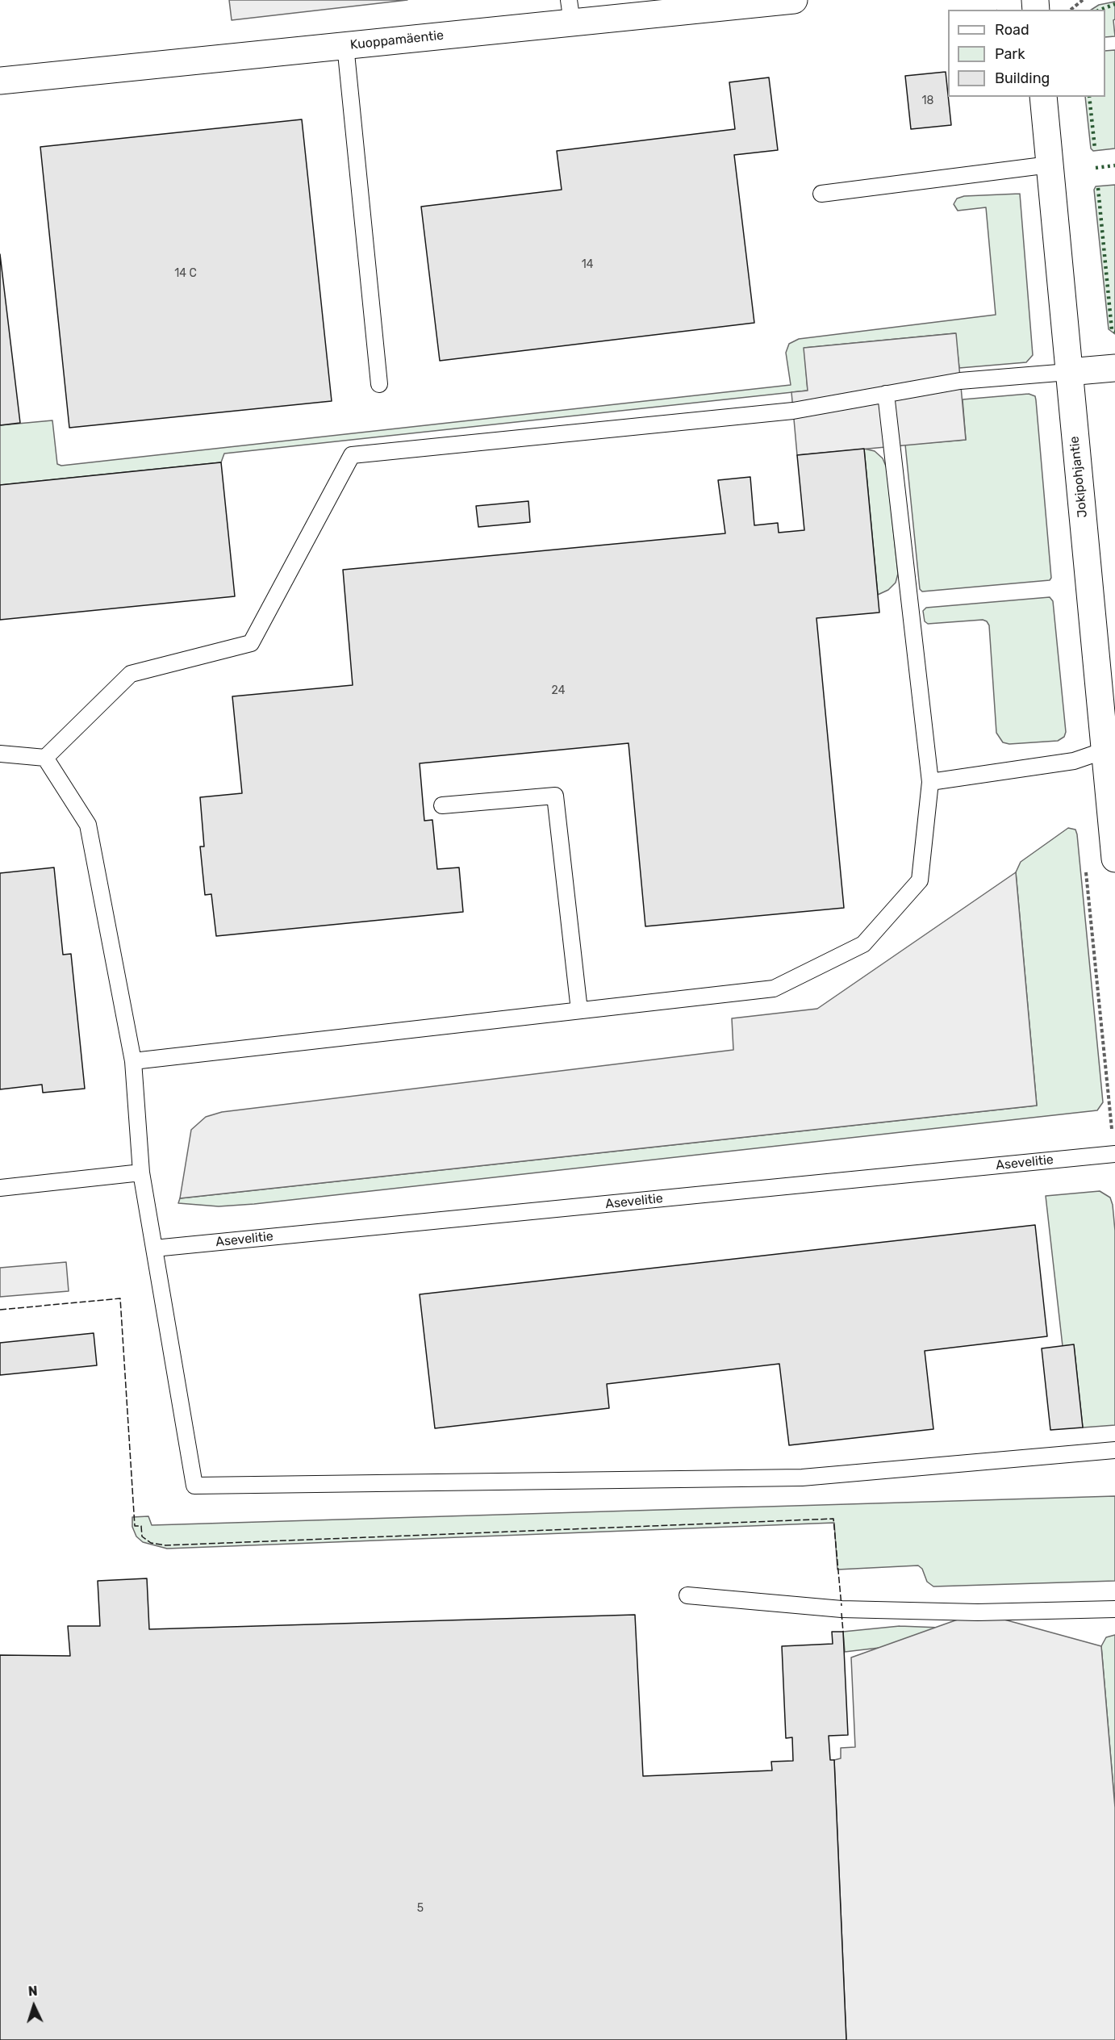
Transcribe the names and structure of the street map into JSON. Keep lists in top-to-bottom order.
{
  "streets": {
    "street": ["Kuoppamäentie", "Jokipohjantie"],
    "lane": ["Asevelitie"]
  },
  "house_numbers": [
    "18",
    "14",
    "14 C",
    "24",
    "5"
  ],
  "legend": ["Road", "Park", "Building"],
  "north": "top"
}
